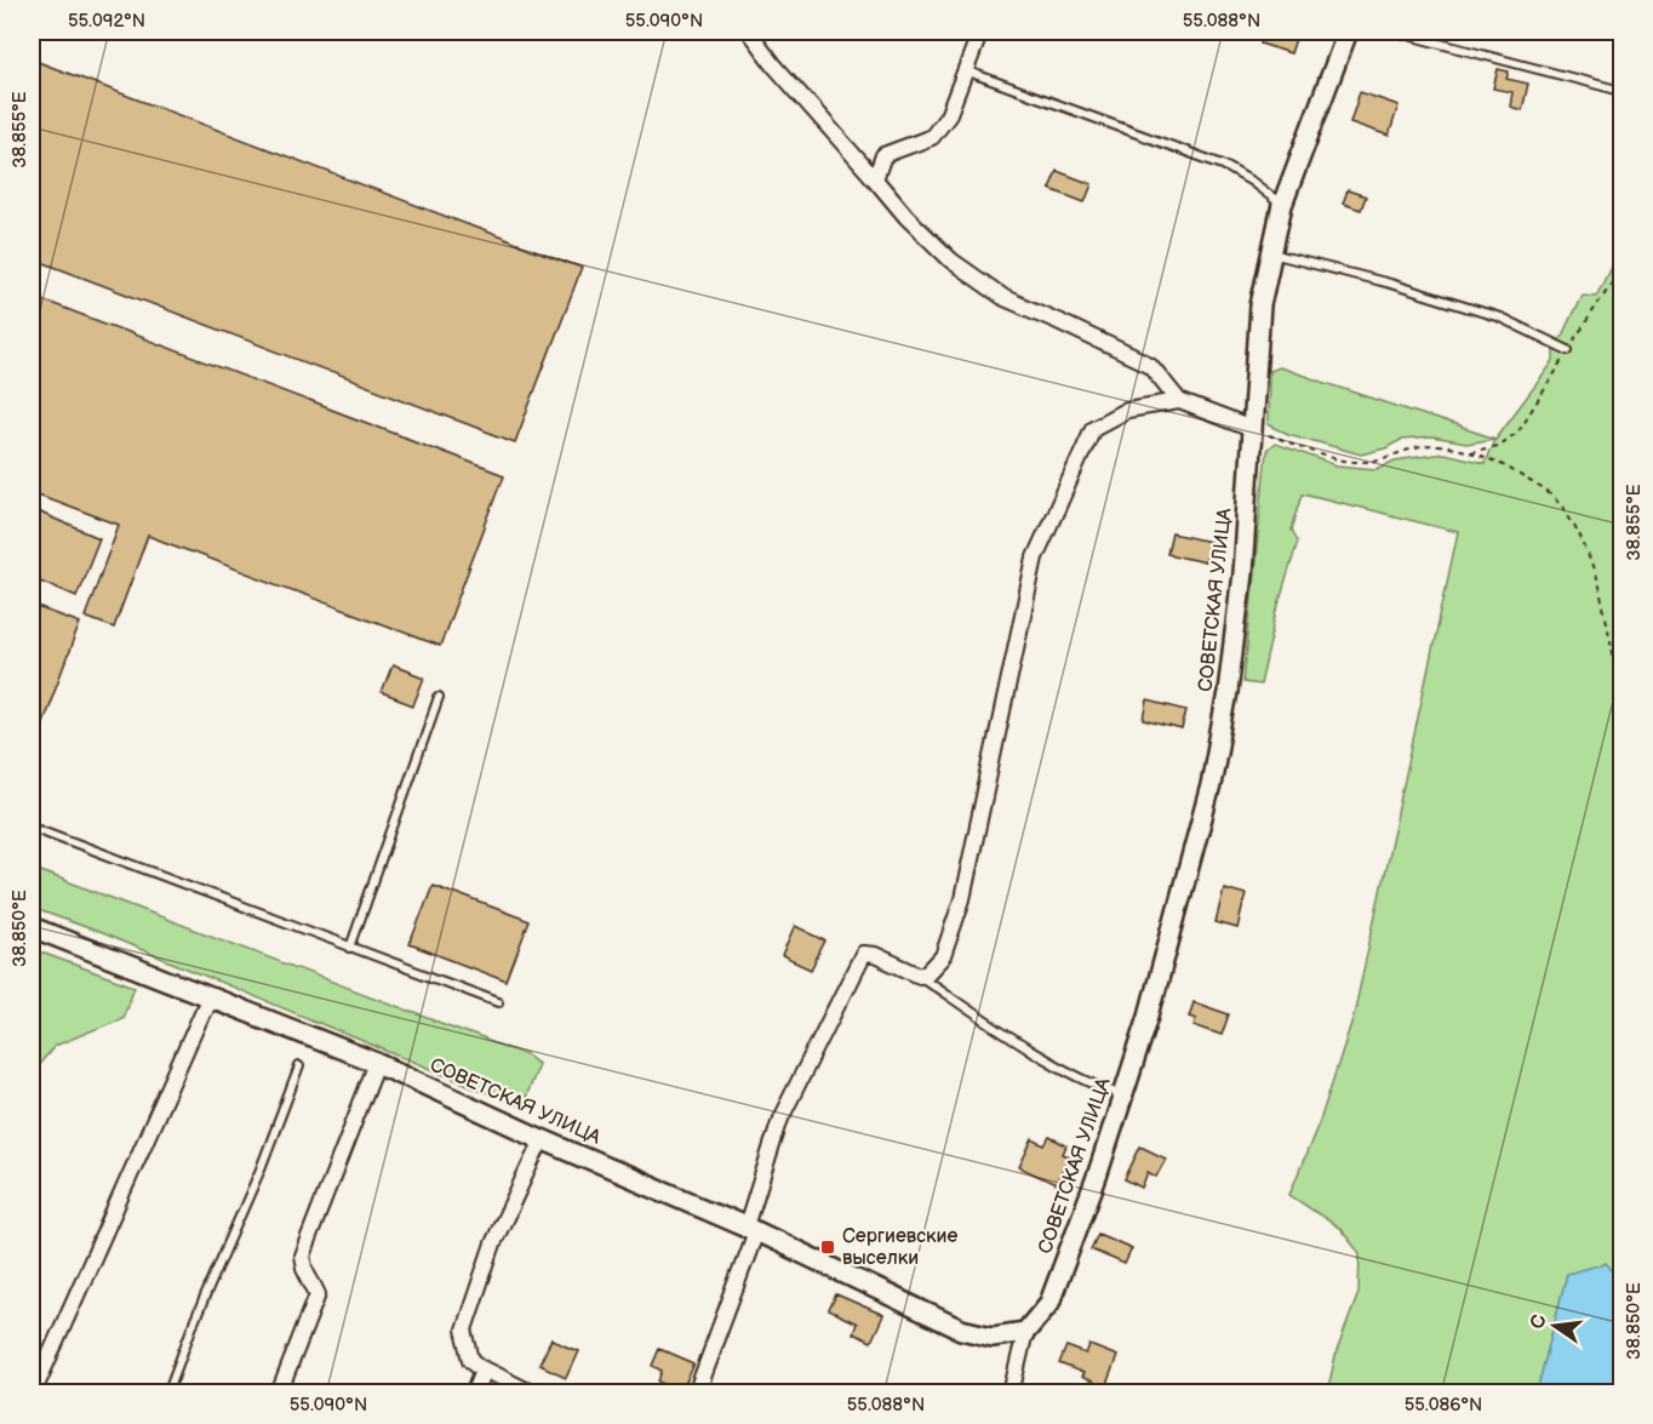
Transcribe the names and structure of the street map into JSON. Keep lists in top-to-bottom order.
{
  "streets": {
    "street": ["СОВЕТСКАЯ УЛИЦА"]
  },
  "places": {
    "transit": ["Сергиевские выселки"]
  },
  "north": "left",
  "coordinates": [
    "55.092°N",
    "55.090°N",
    "55.088°N",
    "38.855°E",
    "38.850°E",
    "55.086°N"
  ]
}
